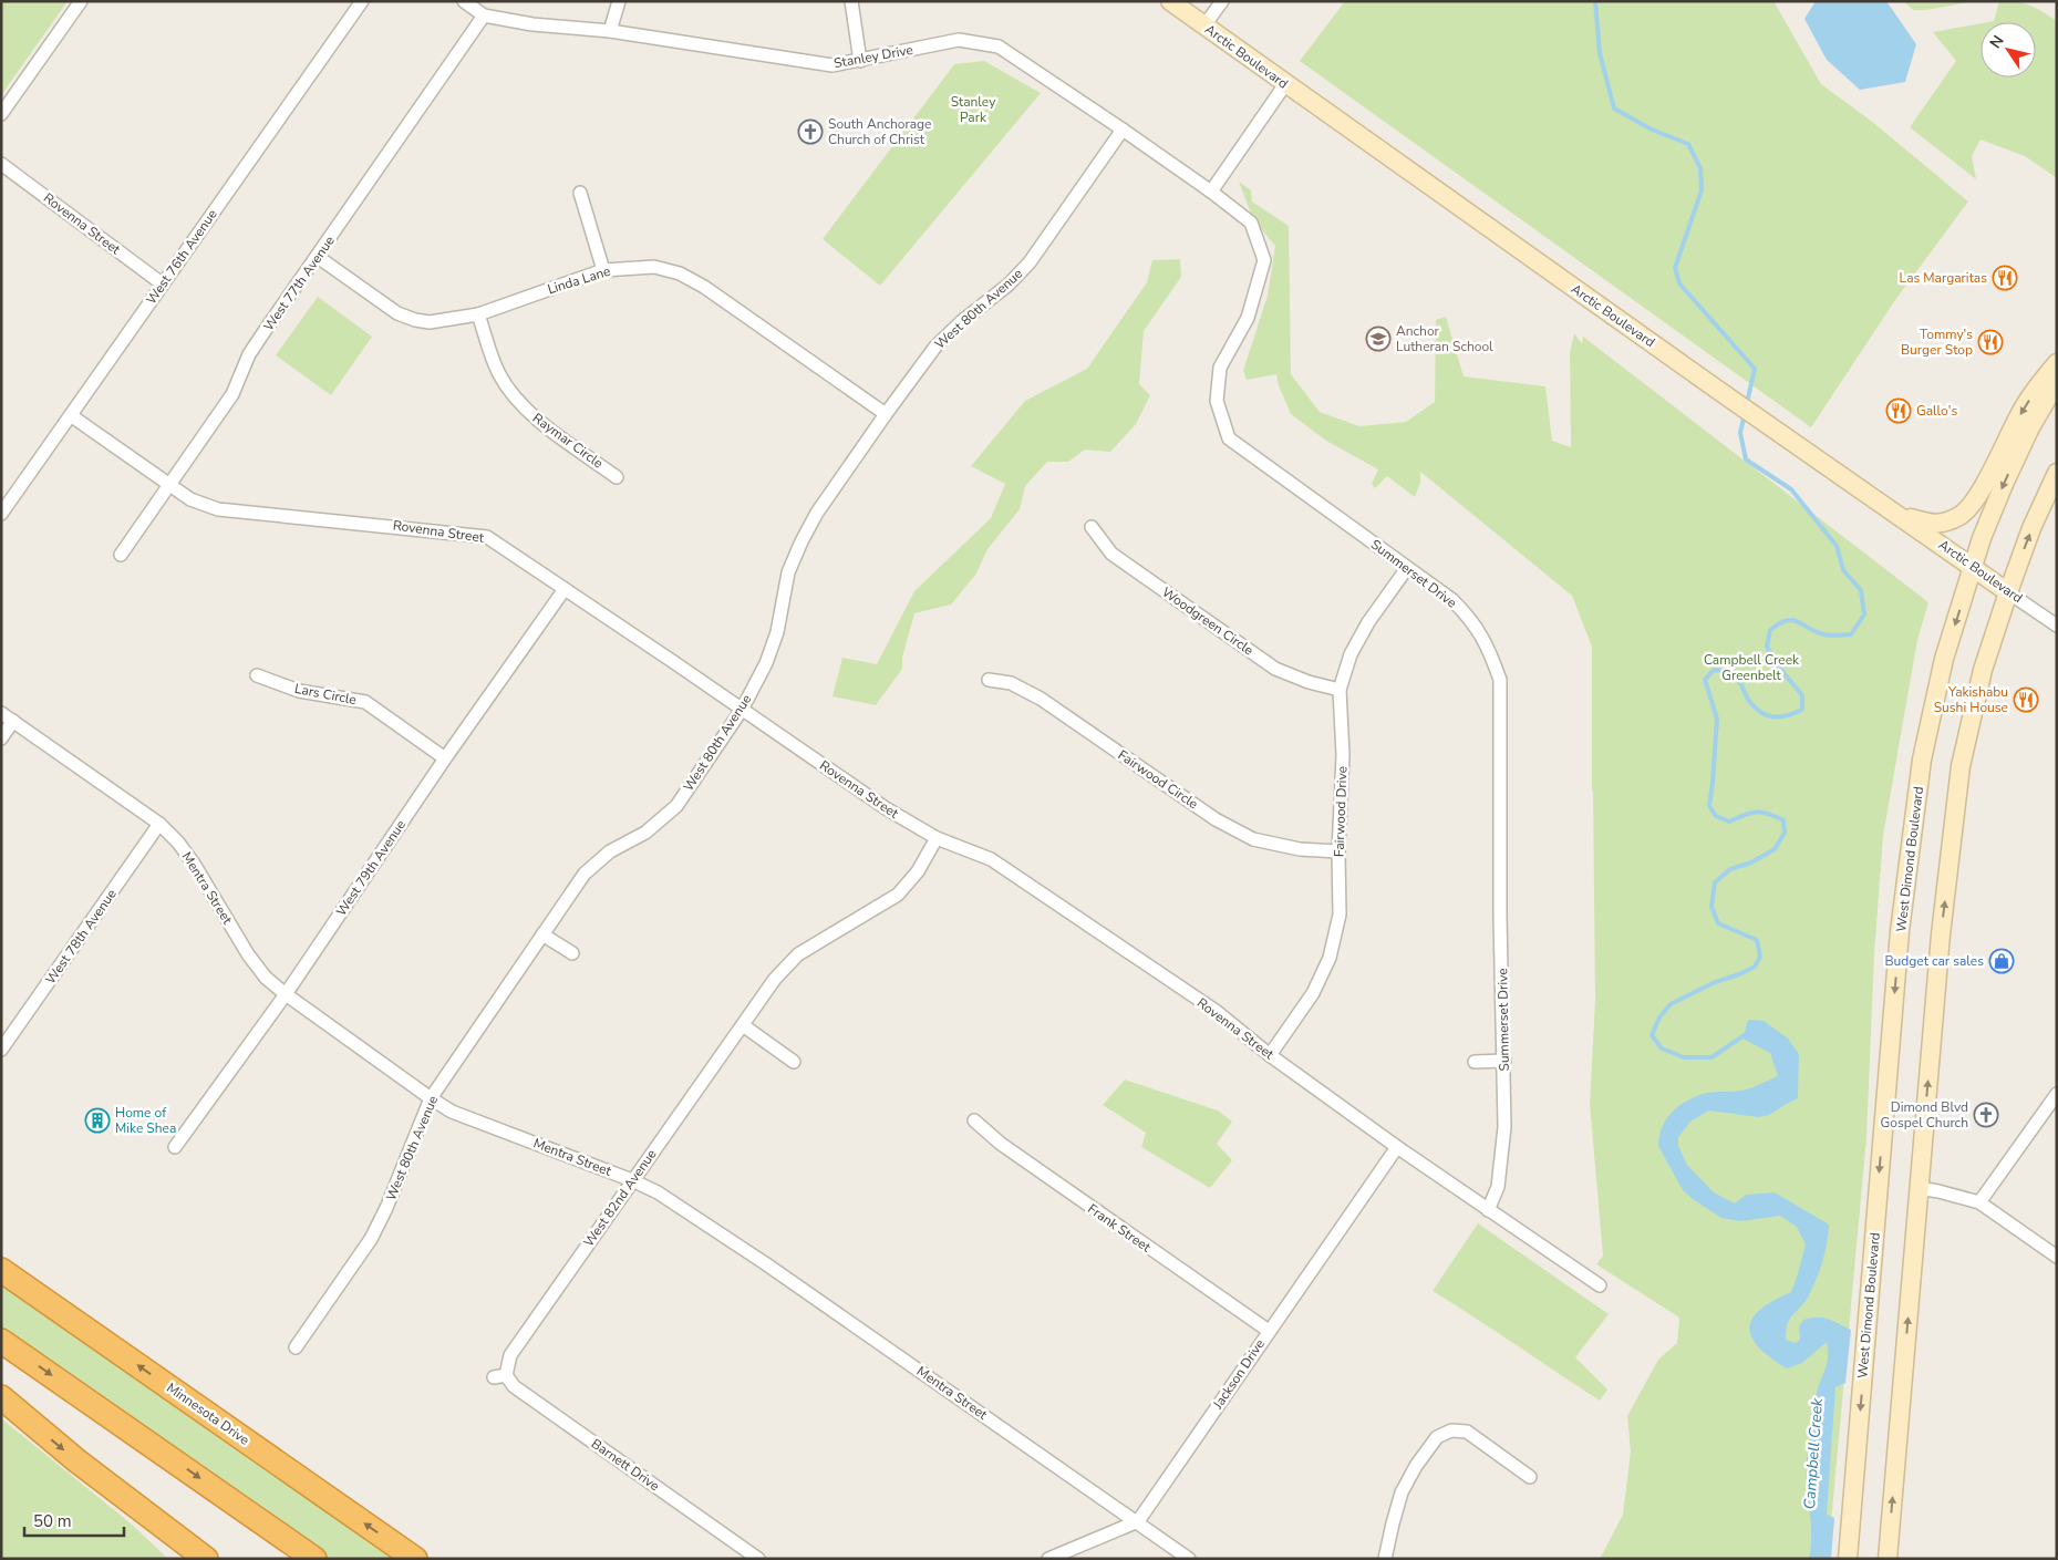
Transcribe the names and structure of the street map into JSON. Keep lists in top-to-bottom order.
{
  "streets": {
    "highway": ["Minnesota Drive"],
    "main road": ["Arctic Boulevard", "West Dimond Boulevard"],
    "street": [
      "Stanley Drive",
      "Rovenna Street",
      "West 76th Avenue",
      "Linda Lane",
      "West 77th Avenue",
      "West 80th Avenue",
      "Raymar Circle",
      "Summerset Drive",
      "Woodgreen Circle",
      "Lars Circle",
      "Fairwood Circle",
      "Fairwood Drive",
      "West 79th Avenue",
      "Mentra Street",
      "West 78th Avenue",
      "West 82nd Avenue",
      "Frank Street",
      "Jackson Drive",
      "Barnett Drive"
    ]
  },
  "crossings": [
    ["Stanley Drive", "West 77th Avenue"],
    ["Stanley Drive", "West 80th Avenue"],
    ["Stanley Drive", "Summerset Drive"],
    ["Arctic Boulevard", "West Dimond Boulevard"],
    ["Rovenna Street", "West 76th Avenue"],
    ["Rovenna Street", "West 77th Avenue"],
    ["Rovenna Street", "West 80th Avenue"],
    ["Rovenna Street", "Summerset Drive"],
    ["Rovenna Street", "Fairwood Drive"],
    ["Rovenna Street", "West 79th Avenue"],
    ["Rovenna Street", "West 82nd Avenue"],
    ["Rovenna Street", "Jackson Drive"],
    ["Linda Lane", "West 77th Avenue"],
    ["Linda Lane", "West 80th Avenue"],
    ["Linda Lane", "Raymar Circle"],
    ["West 80th Avenue", "Mentra Street"],
    ["Summerset Drive", "Fairwood Drive"],
    ["Woodgreen Circle", "Fairwood Drive"],
    ["Lars Circle", "West 79th Avenue"],
    ["Fairwood Circle", "Fairwood Drive"],
    ["West 79th Avenue", "Mentra Street"],
    ["Mentra Street", "West 78th Avenue"],
    ["Mentra Street", "West 82nd Avenue"],
    ["Mentra Street", "Jackson Drive"],
    ["West 82nd Avenue", "Barnett Drive"],
    ["Frank Street", "Jackson Drive"]
  ],
  "water": ["Campbell Creek"],
  "parks": ["Stanley Park", "Campbell Creek Greenbelt"],
  "places": {
    "church": ["South Anchorage Church of Christ", "Dimond Blvd Gospel Church"],
    "restaurant": [
      "Las Margaritas",
      "Tommy's Burger Stop",
      "Gallo's",
      "Yakishabu Sushi House"
    ],
    "school or university": ["Anchor Lutheran School"],
    "shop": ["Budget car sales"],
    "building": ["Home of Mike Shea"]
  },
  "scale_bar": "50 m",
  "north": "top left"
}
